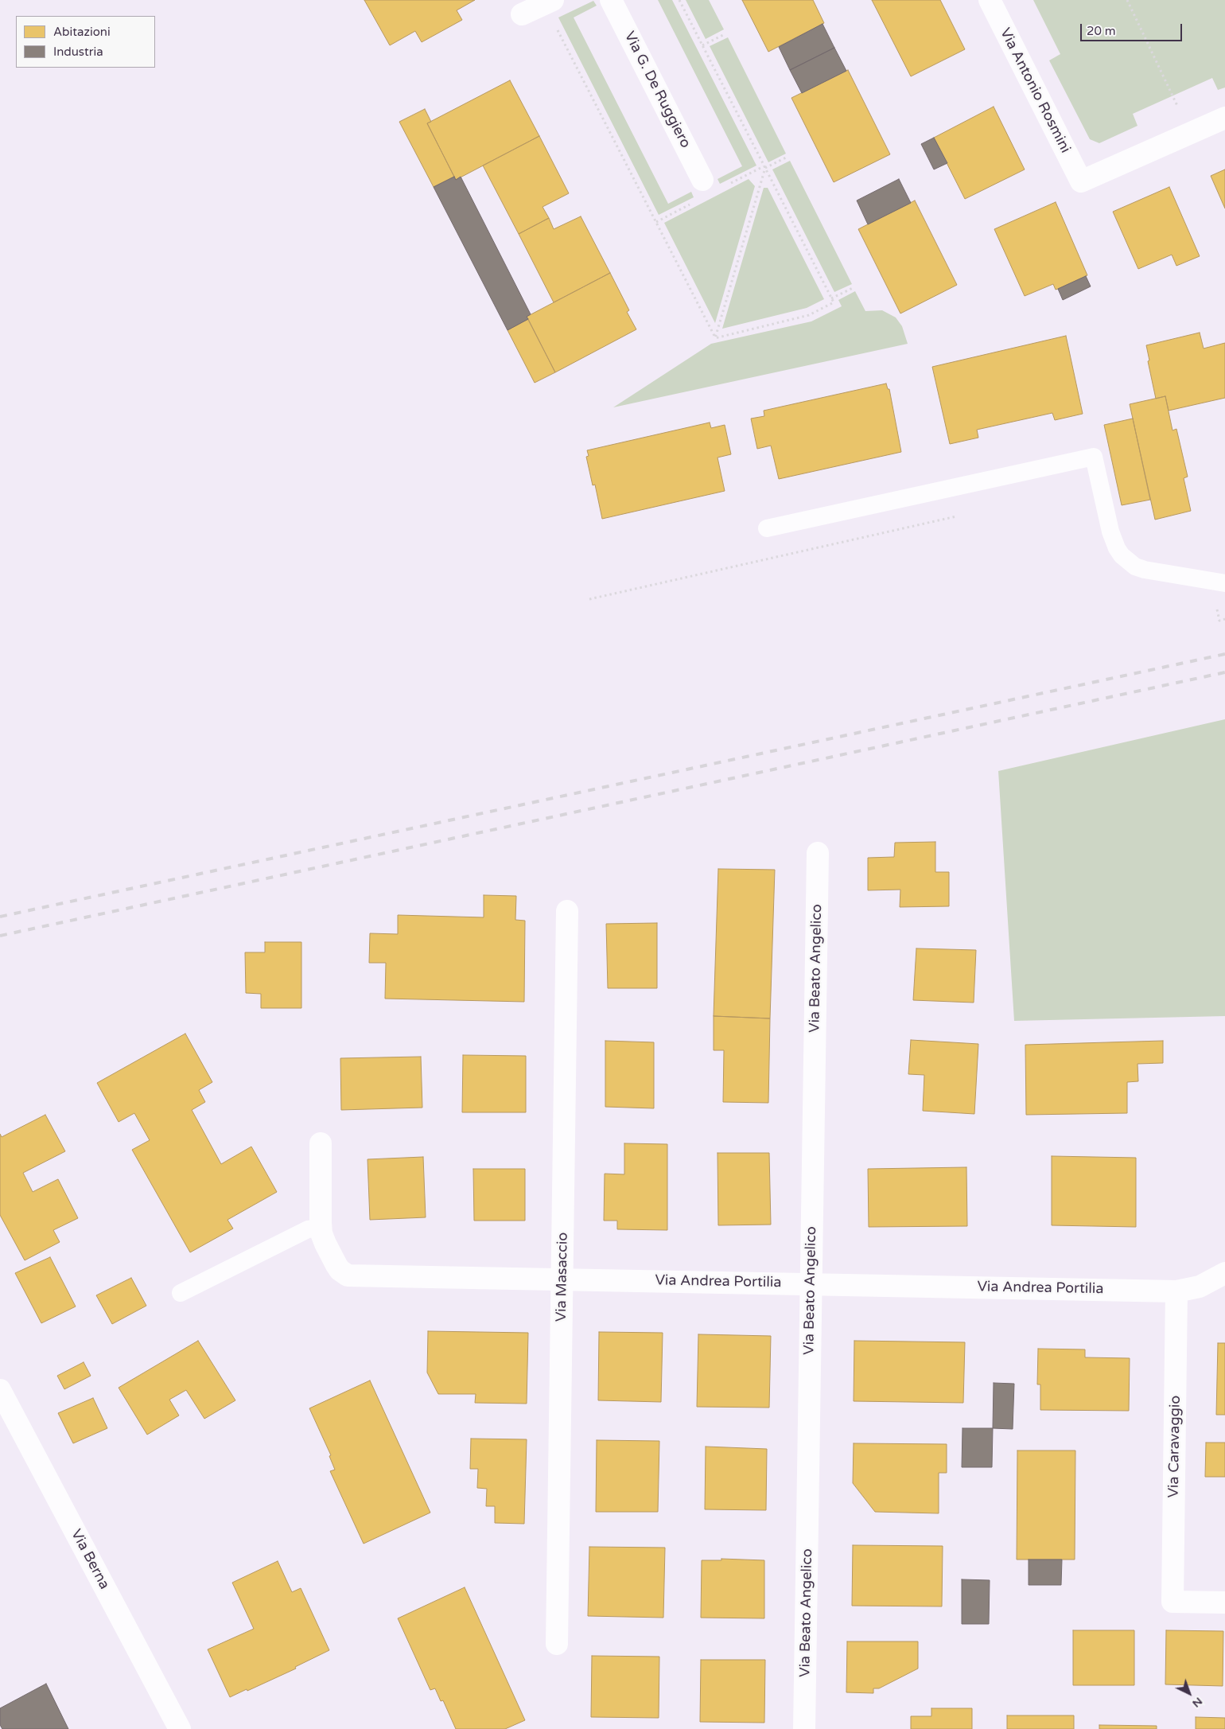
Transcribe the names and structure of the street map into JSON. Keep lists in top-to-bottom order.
{
  "streets": {
    "street": [
      "Via G. De Ruggiero",
      "Via Antonio Rosmini",
      "Via Beato Angelico",
      "Via Masaccio",
      "Via Andrea Portilia",
      "Via Caravaggio",
      "Via Berna"
    ]
  },
  "crossings": [
    ["Via Beato Angelico", "Via Andrea Portilia"],
    ["Via Masaccio", "Via Andrea Portilia"],
    ["Via Andrea Portilia", "Via Caravaggio"]
  ],
  "legend": ["Abitazioni", "Industria"],
  "scale_bar": "20 m",
  "north": "bottom right"
}
